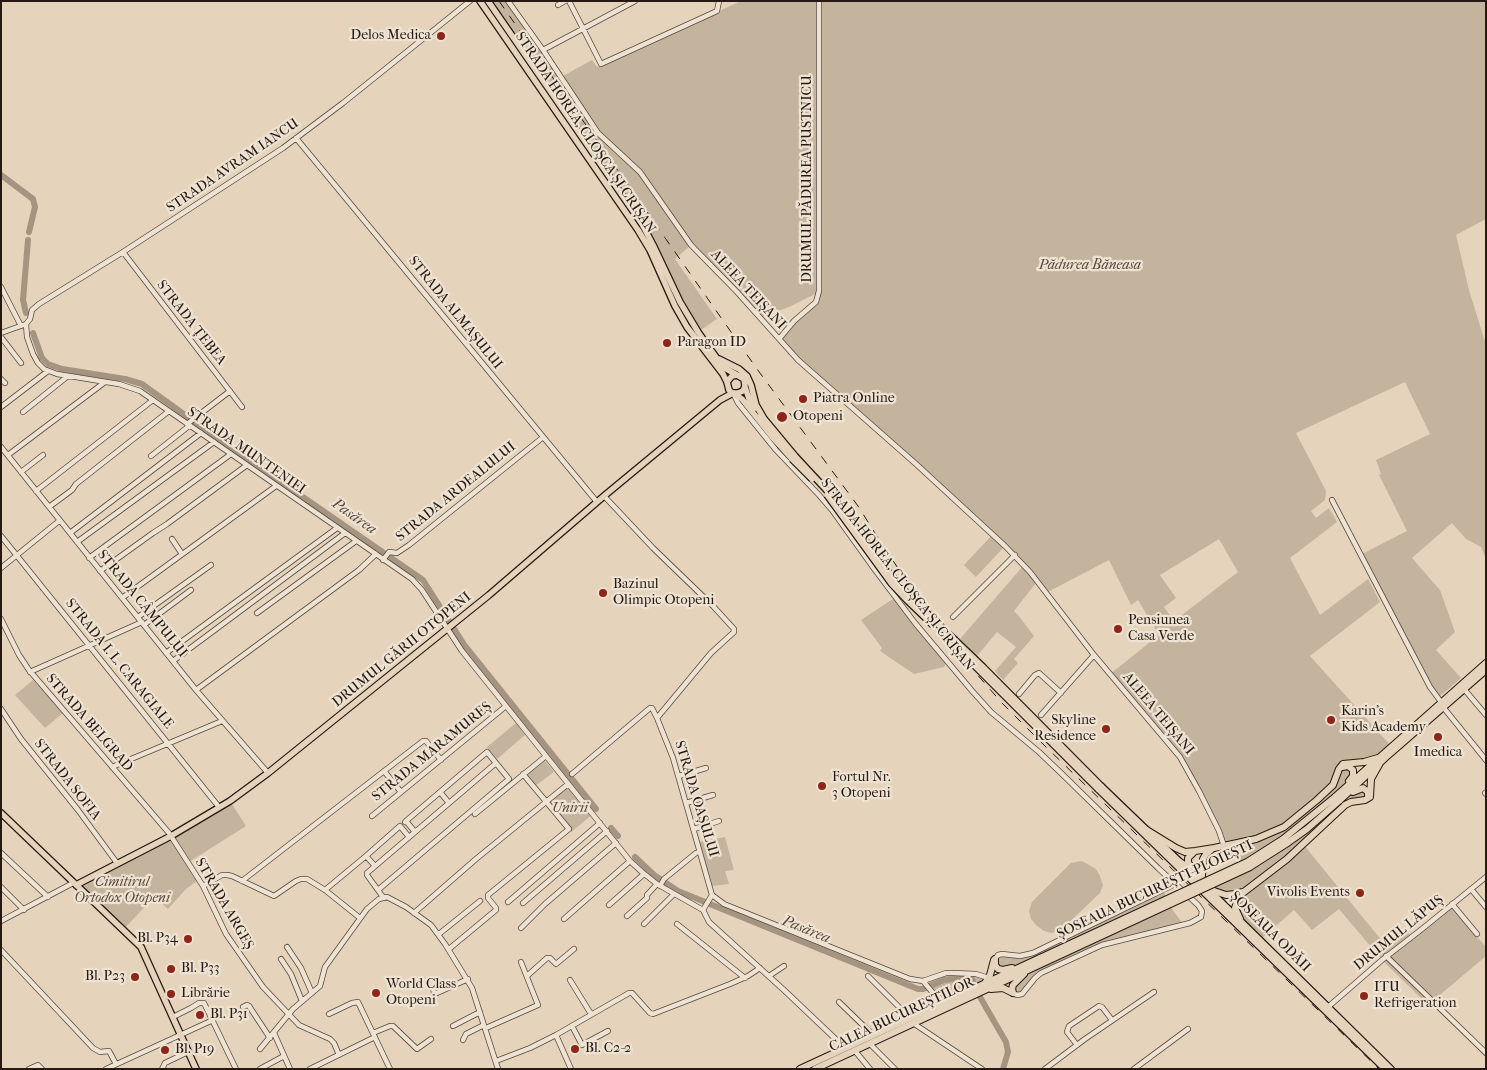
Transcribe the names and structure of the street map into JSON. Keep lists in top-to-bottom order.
{
  "streets": {
    "highway": ["ȘOSEAUA BUCUREȘTI-PLOIEȘTI", "CALEA BUCUREȘTILOR"],
    "main road": ["STRADA HOREA, CLOȘCA ȘI CRIȘAN", "DRUMUL GĂRII OTOPENI", "ȘOSEAUA ODĂII"],
    "street": [
      "STRADA AVRAM IANCU",
      "DRUMUL PĂDUREA PUSTNICU",
      "ALEEA TEIȘANI",
      "STRADA ALMAȘULUI",
      "STRADA ȚEBEA",
      "STRADA MUNTENIEI",
      "STRADA ARDEALULUI",
      "STRADA CÂMPULUI",
      "STRADA I. L. CARAGIALE",
      "STRADA BELGRAD",
      "STRADA MARAMUREȘ",
      "STRADA SOFIA",
      "STRADA OAȘULUI",
      "STRADA ARGEȘ",
      "DRUMUL LĂPUȘ"
    ]
  },
  "crossings": [
    ["STRADA HOREA, CLOȘCA ȘI CRIȘAN", "DRUMUL GĂRII OTOPENI"],
    ["STRADA HOREA, CLOȘCA ȘI CRIȘAN", "ȘOSEAUA ODĂII"],
    ["STRADA AVRAM IANCU", "STRADA ALMAȘULUI"],
    ["STRADA AVRAM IANCU", "STRADA ȚEBEA"],
    ["DRUMUL PĂDUREA PUSTNICU", "ALEEA TEIȘANI"],
    ["STRADA ALMAȘULUI", "STRADA ARDEALULUI"],
    ["STRADA ALMAȘULUI", "DRUMUL GĂRII OTOPENI"],
    ["STRADA MUNTENIEI", "STRADA ARDEALULUI"],
    ["STRADA MUNTENIEI", "DRUMUL GĂRII OTOPENI"],
    ["STRADA MUNTENIEI", "STRADA MARAMUREȘ"],
    ["STRADA CÂMPULUI", "DRUMUL GĂRII OTOPENI"],
    ["DRUMUL GĂRII OTOPENI", "STRADA I. L. CARAGIALE"],
    ["DRUMUL GĂRII OTOPENI", "STRADA BELGRAD"],
    ["DRUMUL GĂRII OTOPENI", "STRADA MARAMUREȘ"],
    ["DRUMUL GĂRII OTOPENI", "STRADA SOFIA"],
    ["DRUMUL GĂRII OTOPENI", "STRADA ARGEȘ"],
    ["STRADA BELGRAD", "STRADA ARGEȘ"],
    ["ȘOSEAUA BUCUREȘTI-PLOIEȘTI", "CALEA BUCUREȘTILOR"],
    ["ȘOSEAUA ODĂII", "DRUMUL LĂPUȘ"]
  ],
  "water": ["Pasărea"],
  "parks": ["Pădurea Băneasa", "Unirii", "Cimitirul Ortodox Otopeni"],
  "places": [
    "Delos Medica",
    "Paragon ID",
    "Piatra Online",
    "Otopeni",
    "Bazinul Olimpic Otopeni",
    "Pensiunea Casa Verde",
    "Karin's Kids Academy",
    "Skyline Residence",
    "Imedica",
    "Fortul Nr. 3 Otopeni",
    "Vivolis Events",
    "Bl. P34",
    "Bl. P33",
    "Bl. P23",
    "World Class Otopeni",
    "Librărie",
    "ITU Refrigeration",
    "Bl. P31",
    "Bl. C2-2",
    "Bl. P19"
  ]
}
